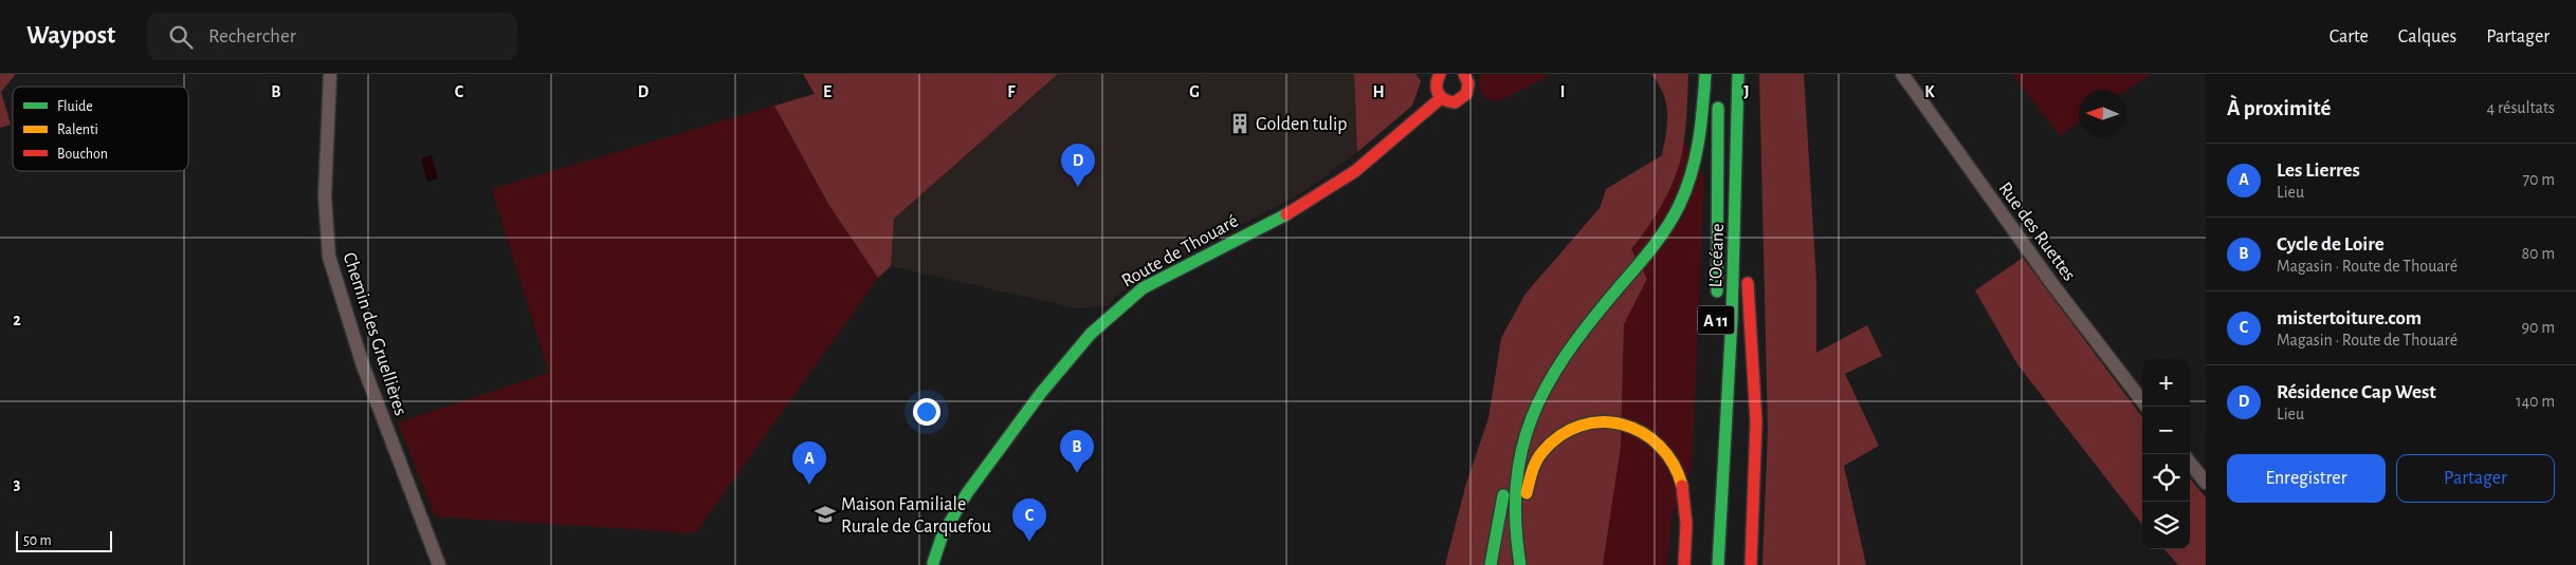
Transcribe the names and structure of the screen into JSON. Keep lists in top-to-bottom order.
{
  "streets": {
    "main road": ["Route de Thouaré", "L’Océane", "A 11"],
    "street": ["Rue des Ruettes", "Chemin des Gruellières"]
  },
  "places": {
    "building": ["Golden tulip"],
    "school or university": ["Maison Familiale Rurale de Carquefou"]
  },
  "legend": ["Fluide", "Ralenti", "Bouchon"],
  "scale_bar": "50 m",
  "north": "left",
  "page": {
    "header": "Waypost",
    "search": "Rechercher",
    "nav": ["Carte", "Calques", "Partager"],
    "heading": ["À proximité", "4 résultats"],
    "list": [
      {
        "mark": "A",
        "name": "Les Lierres",
        "note": "Lieu",
        "value": "70 m"
      },
      {
        "mark": "B",
        "name": "Cycle de Loire",
        "note": "Magasin · Route de Thouaré",
        "value": "80 m"
      },
      {
        "mark": "C",
        "name": "mistertoiture.com",
        "note": "Magasin · Route de Thouaré",
        "value": "90 m"
      },
      {
        "mark": "D",
        "name": "Résidence Cap West",
        "note": "Lieu",
        "value": "140 m"
      }
    ],
    "pins": [
      "D",
      "B",
      "A",
      "C"
    ],
    "map_buttons": ["+", "−"],
    "buttons": ["Enregistrer", "Partager"],
    "scale": "50 m"
  },
  "grid": {
    "columns": [
      "B",
      "C",
      "D",
      "E",
      "F",
      "G",
      "H",
      "I",
      "J",
      "K"
    ],
    "rows": ["2", "3"]
  }
}
